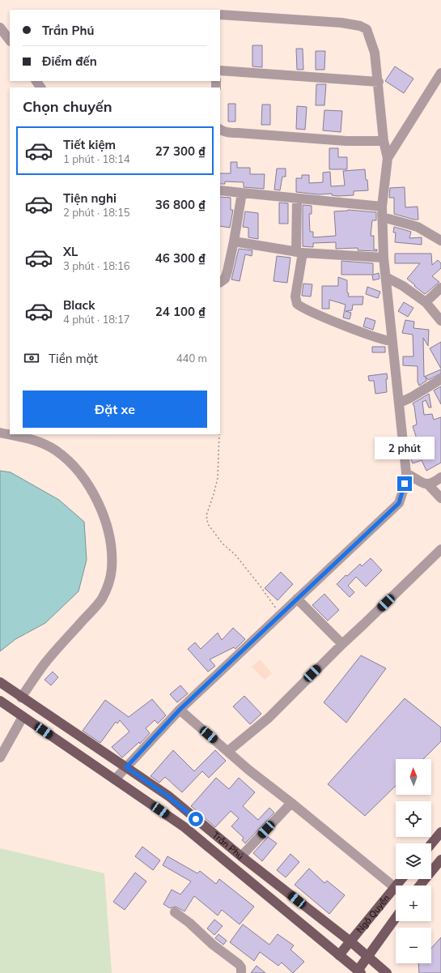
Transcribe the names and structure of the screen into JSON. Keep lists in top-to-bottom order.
{
  "streets": {
    "main road": ["Trần Phú", "Ngô Quyền"]
  },
  "crossings": [
    ["Trần Phú", "Ngô Quyền"]
  ],
  "north": "top",
  "page": {
    "banner": ["Trần Phú", "Điểm đến"],
    "heading": "Chọn chuyến",
    "list": [
      {
        "name": "Tiết kiệm",
        "note": "1 phút · 18:14",
        "value": "27 300 ₫"
      },
      {
        "name": "Tiện nghi",
        "note": "2 phút · 18:15",
        "value": "36 800 ₫"
      },
      {
        "name": "XL",
        "note": "3 phút · 18:16",
        "value": "46 300 ₫"
      },
      {
        "name": "Black",
        "note": "4 phút · 18:17",
        "value": "24 100 ₫"
      }
    ],
    "pay": ["Tiền mặt", "440 m"],
    "buttons": "Đặt xe",
    "bubble": "2 phút",
    "map_buttons": ["+", "−"]
  }
}
